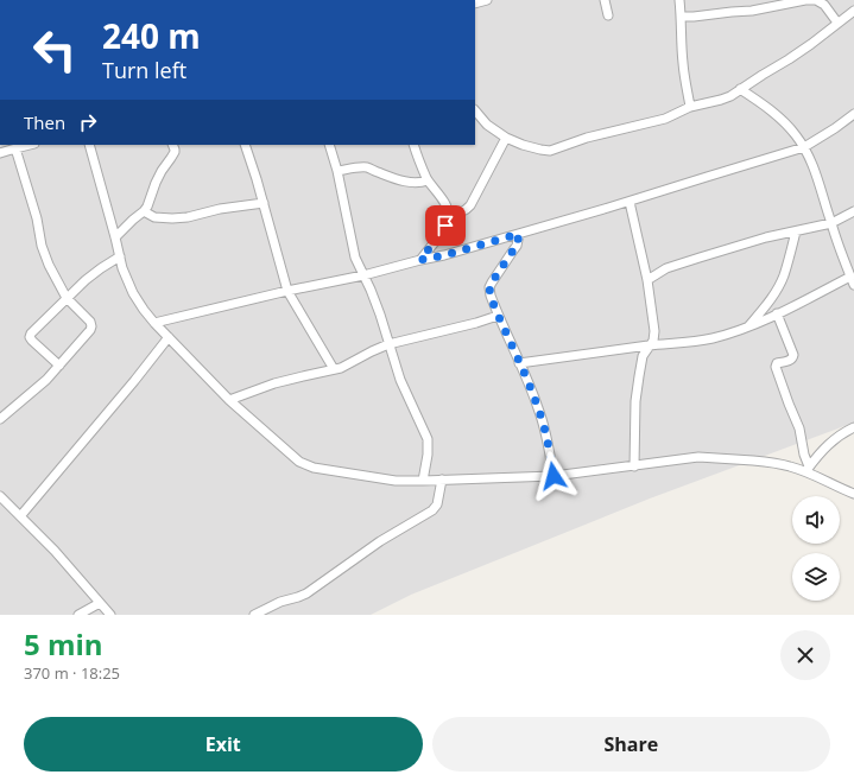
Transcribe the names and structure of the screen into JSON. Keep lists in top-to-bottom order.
{
  "page": {
    "turn": ["240 m", "Turn left"],
    "then": "Then",
    "heading": ["5 min", "370 m · 18:25"],
    "buttons": ["Exit", "Share"]
  }
}
